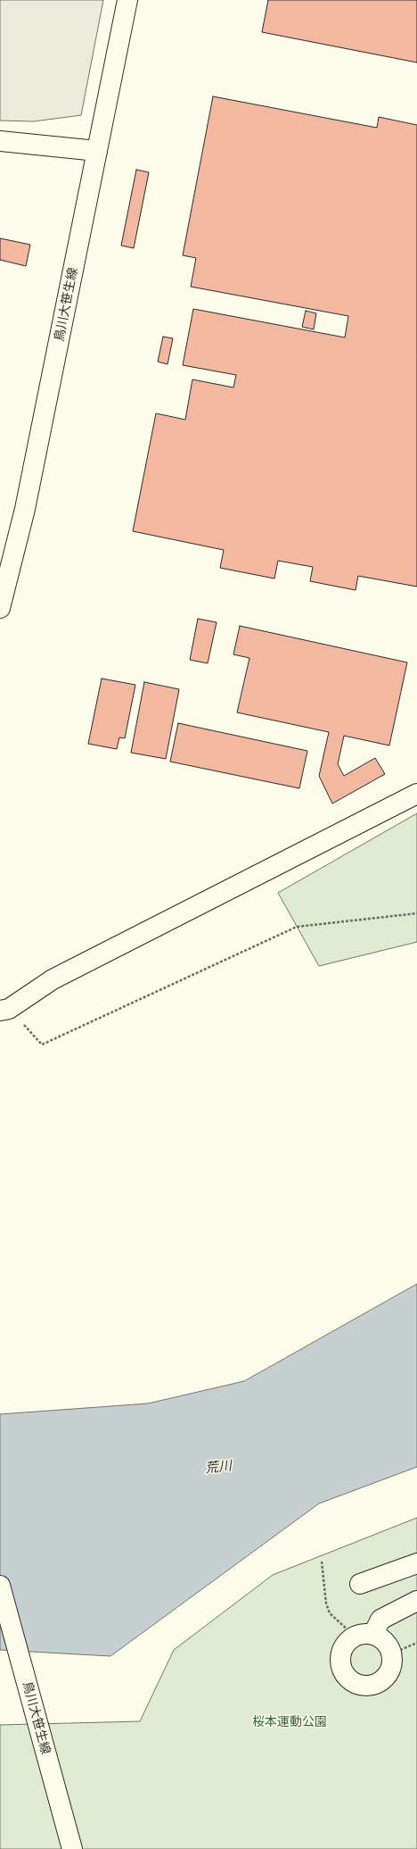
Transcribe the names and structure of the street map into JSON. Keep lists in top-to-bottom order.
{
  "streets": {
    "street": ["鳥川大笹生線"]
  },
  "water": ["荒川"],
  "parks": ["桜本運動公園"]
}
